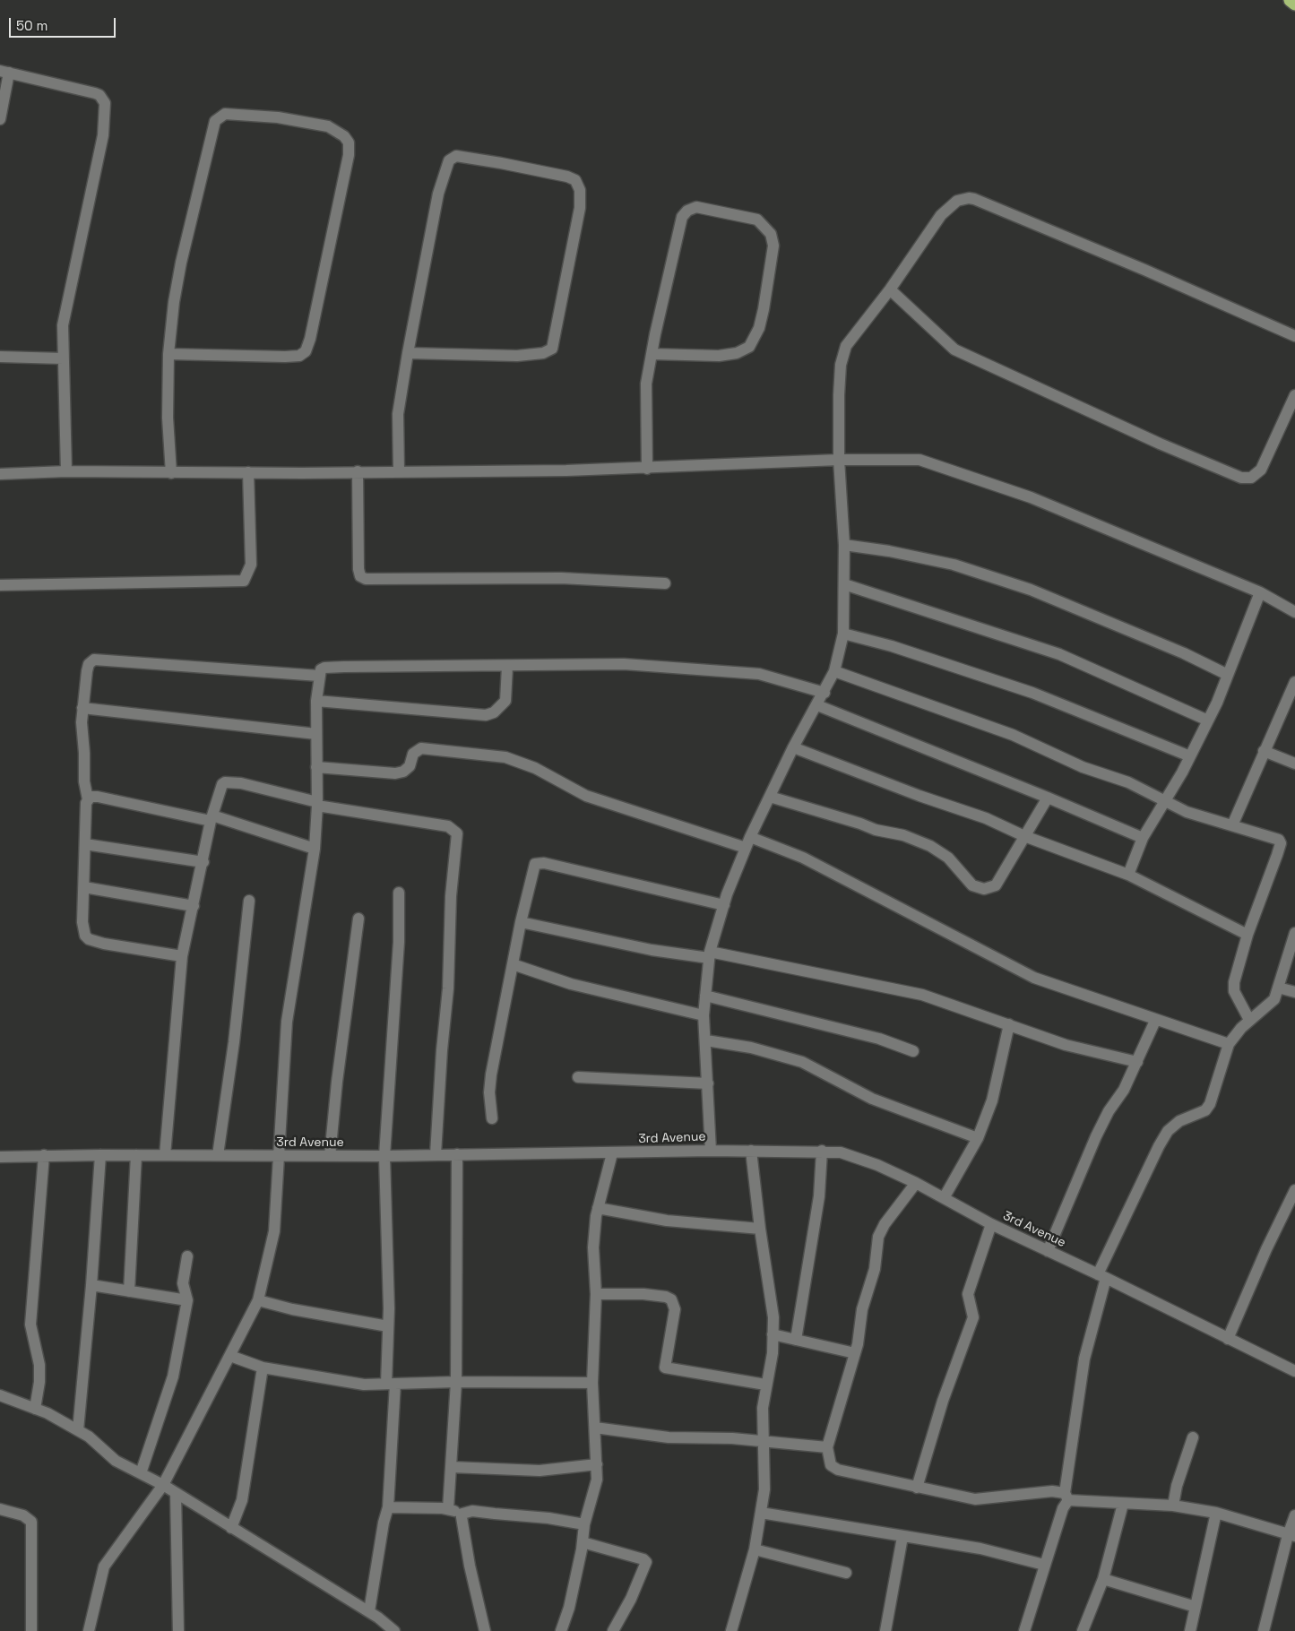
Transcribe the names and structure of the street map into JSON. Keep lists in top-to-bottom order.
{
  "streets": {
    "street": ["3rd Avenue"]
  },
  "scale_bar": "50 m"
}
